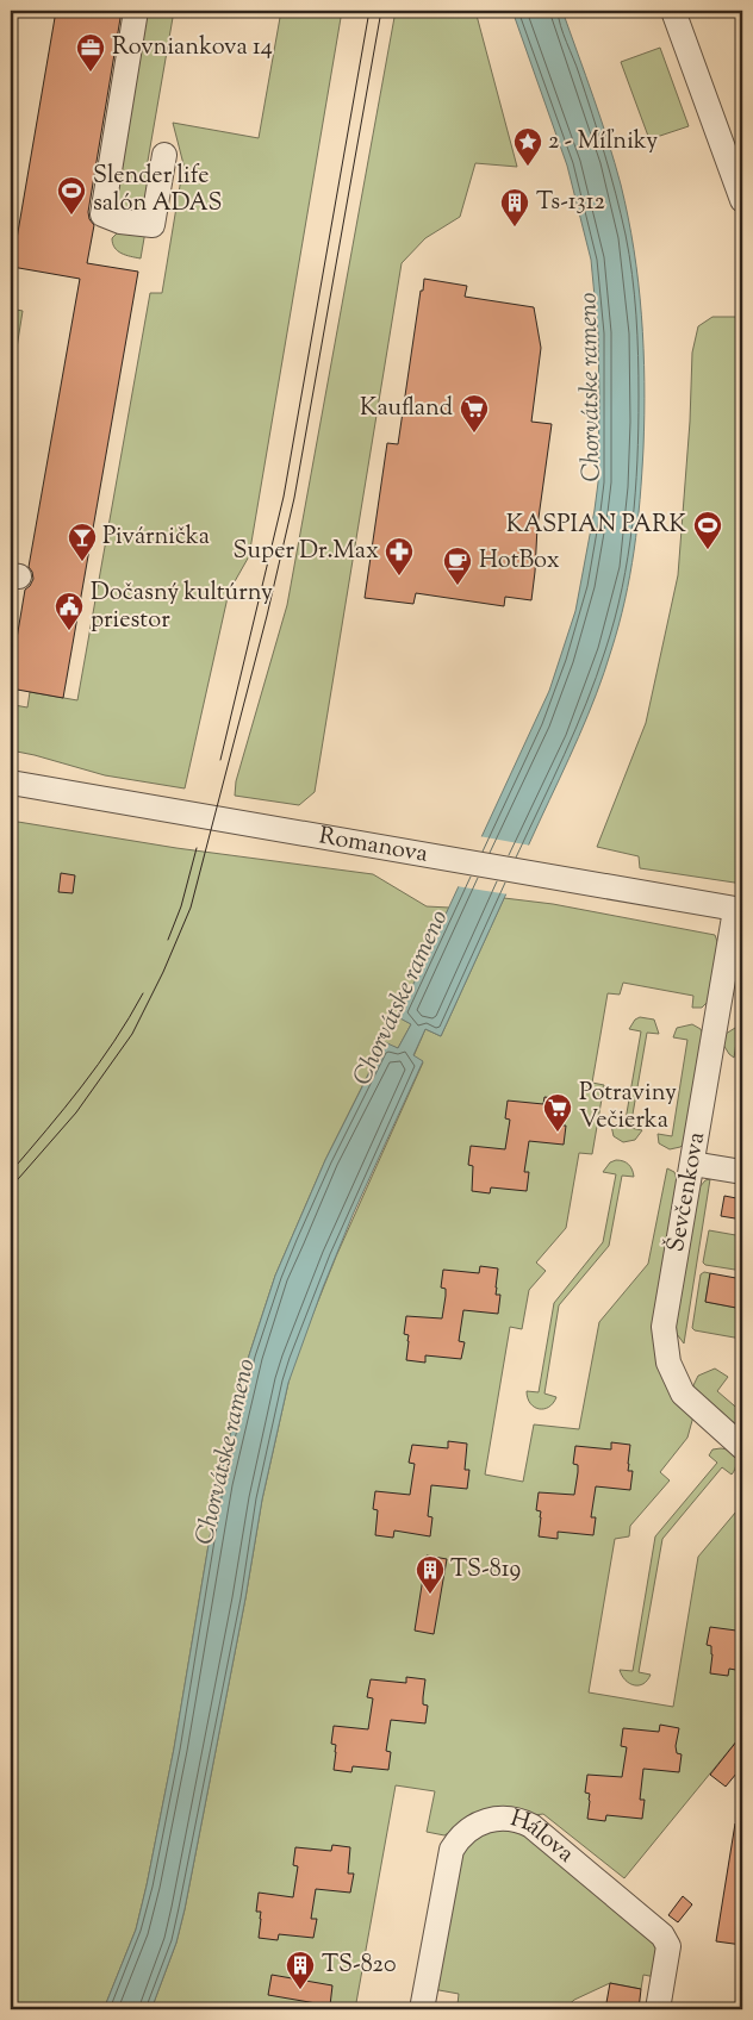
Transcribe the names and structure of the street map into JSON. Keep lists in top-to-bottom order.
{
  "streets": {
    "street": ["Romanova", "Ševčenkova", "Hálova"]
  },
  "crossings": [
    ["Romanova", "Ševčenkova"]
  ],
  "water": ["Chorvátske rameno"],
  "places": {
    "office": ["Rovniankova 14"],
    "place": ["2 - Míľniky"],
    "sports": ["Slender life salón ADAS", "KASPIAN PARK"],
    "building": ["Ts-1312", "TS-819", "TS-820"],
    "supermarket": ["Kaufland", "Potraviny Večierka"],
    "bar": ["Pivárnička"],
    "pharmacy": ["Super Dr.Max"],
    "cafe": ["HotBox"],
    "public building": ["Dočasný kultúrny priestor"]
  }
}
